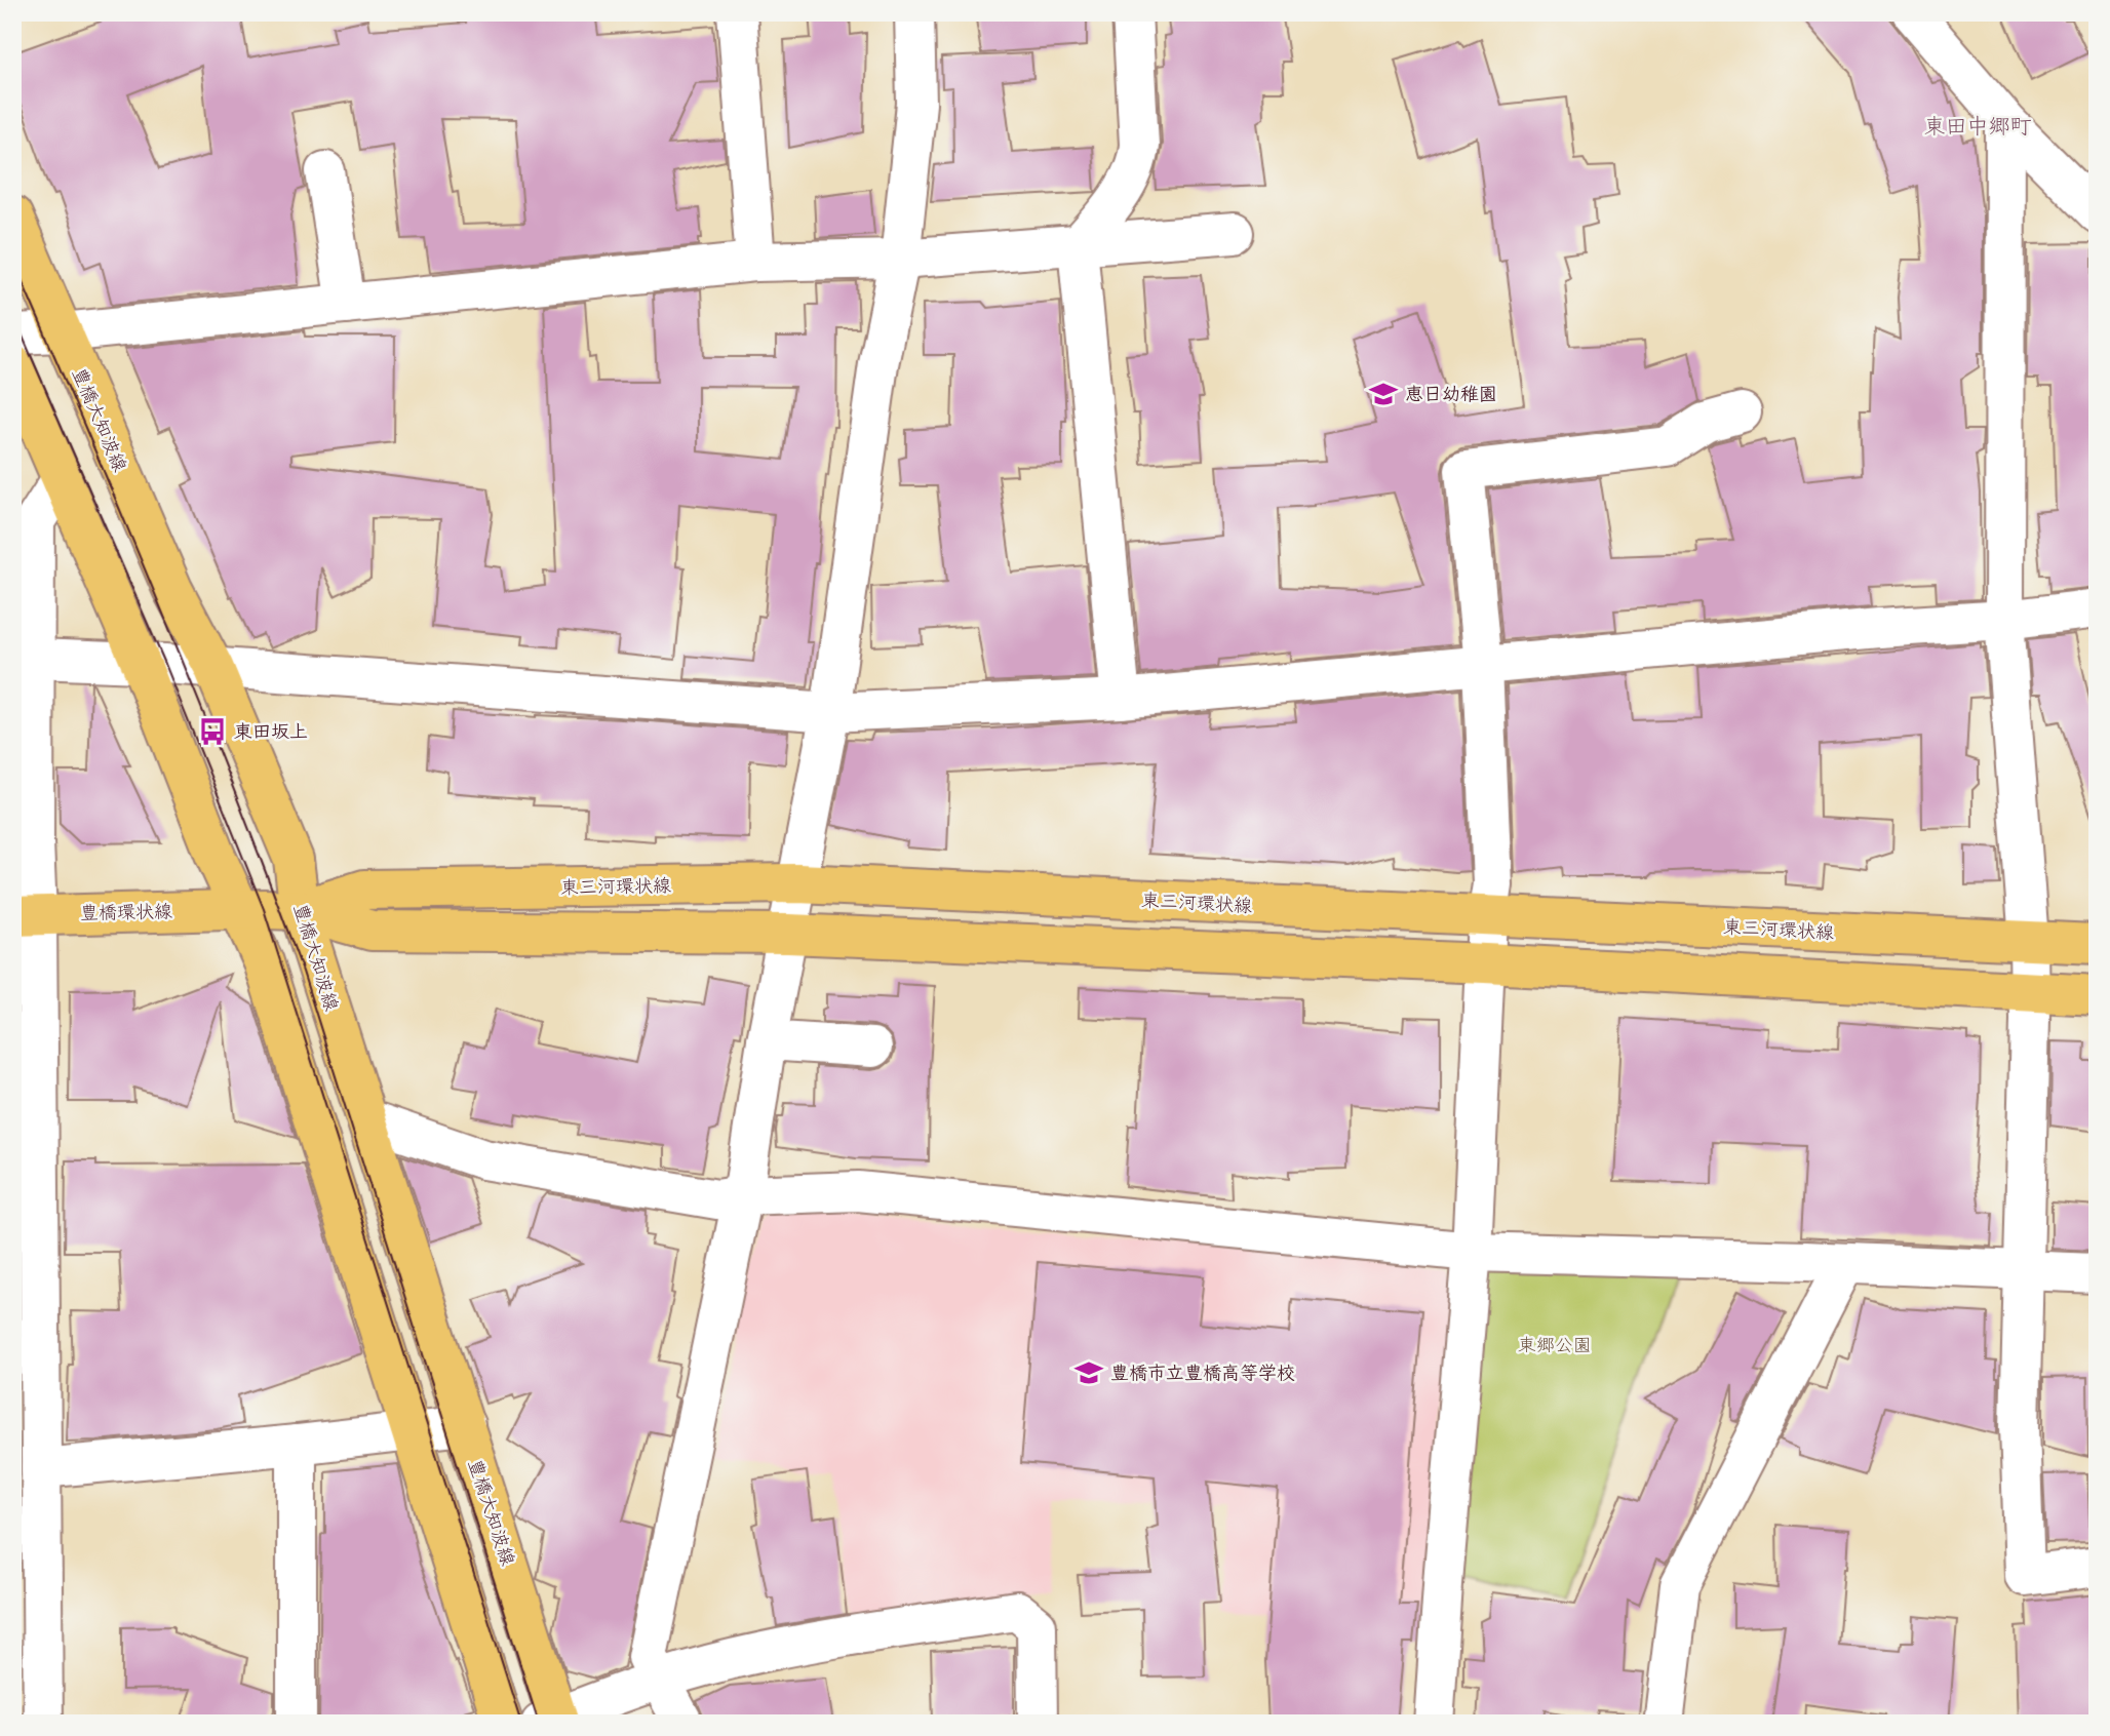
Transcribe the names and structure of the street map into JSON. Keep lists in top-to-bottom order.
{
  "streets": {
    "main road": ["豊橋大知波線", "東三河環状線", "豊橋環状線"]
  },
  "crossings": [
    ["豊橋大知波線", "東三河環状線"],
    ["東三河環状線", "豊橋環状線"]
  ],
  "districts": ["東田中郷町"],
  "parks": ["東郷公園"],
  "places": {
    "school or university": ["恵日幼稚園", "豊橋市立豊橋高等学校"],
    "bus stop": ["東田坂上"]
  }
}
